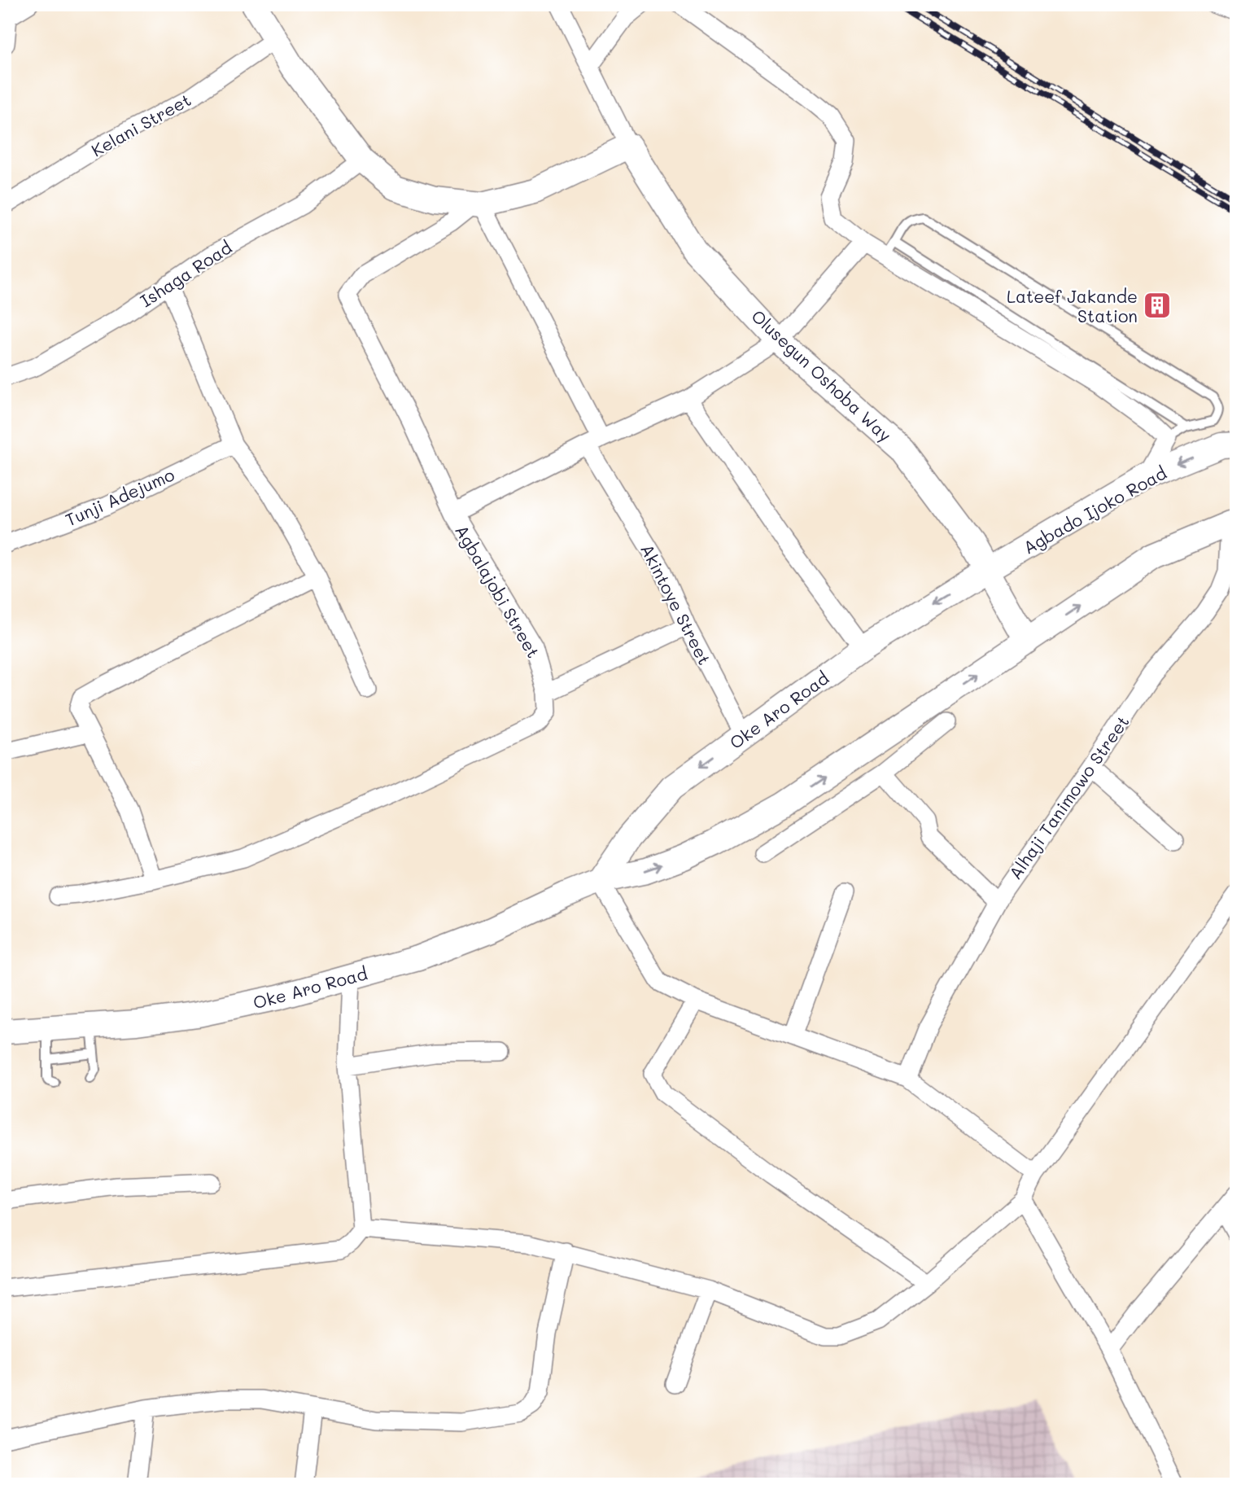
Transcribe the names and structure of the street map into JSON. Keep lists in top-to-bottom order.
{
  "streets": {
    "main road": ["Olusegun Oshoba Way", "Agbado Ijoko Road", "Oke Aro Road"],
    "street": [
      "Kelani Street",
      "Ishaga Road",
      "Tunji Adejumo",
      "Agbalajobi Street",
      "Akintoye Street",
      "Alhaji Tanimowo Street"
    ]
  },
  "crossings": [
    ["Olusegun Oshoba Way", "Agbado Ijoko Road"],
    ["Olusegun Oshoba Way", "Oke Aro Road"],
    ["Agbado Ijoko Road", "Oke Aro Road"],
    ["Agbalajobi Street", "Akintoye Street"],
    ["Akintoye Street", "Oke Aro Road"]
  ],
  "places": {
    "building": ["Lateef Jakande Station"]
  }
}
